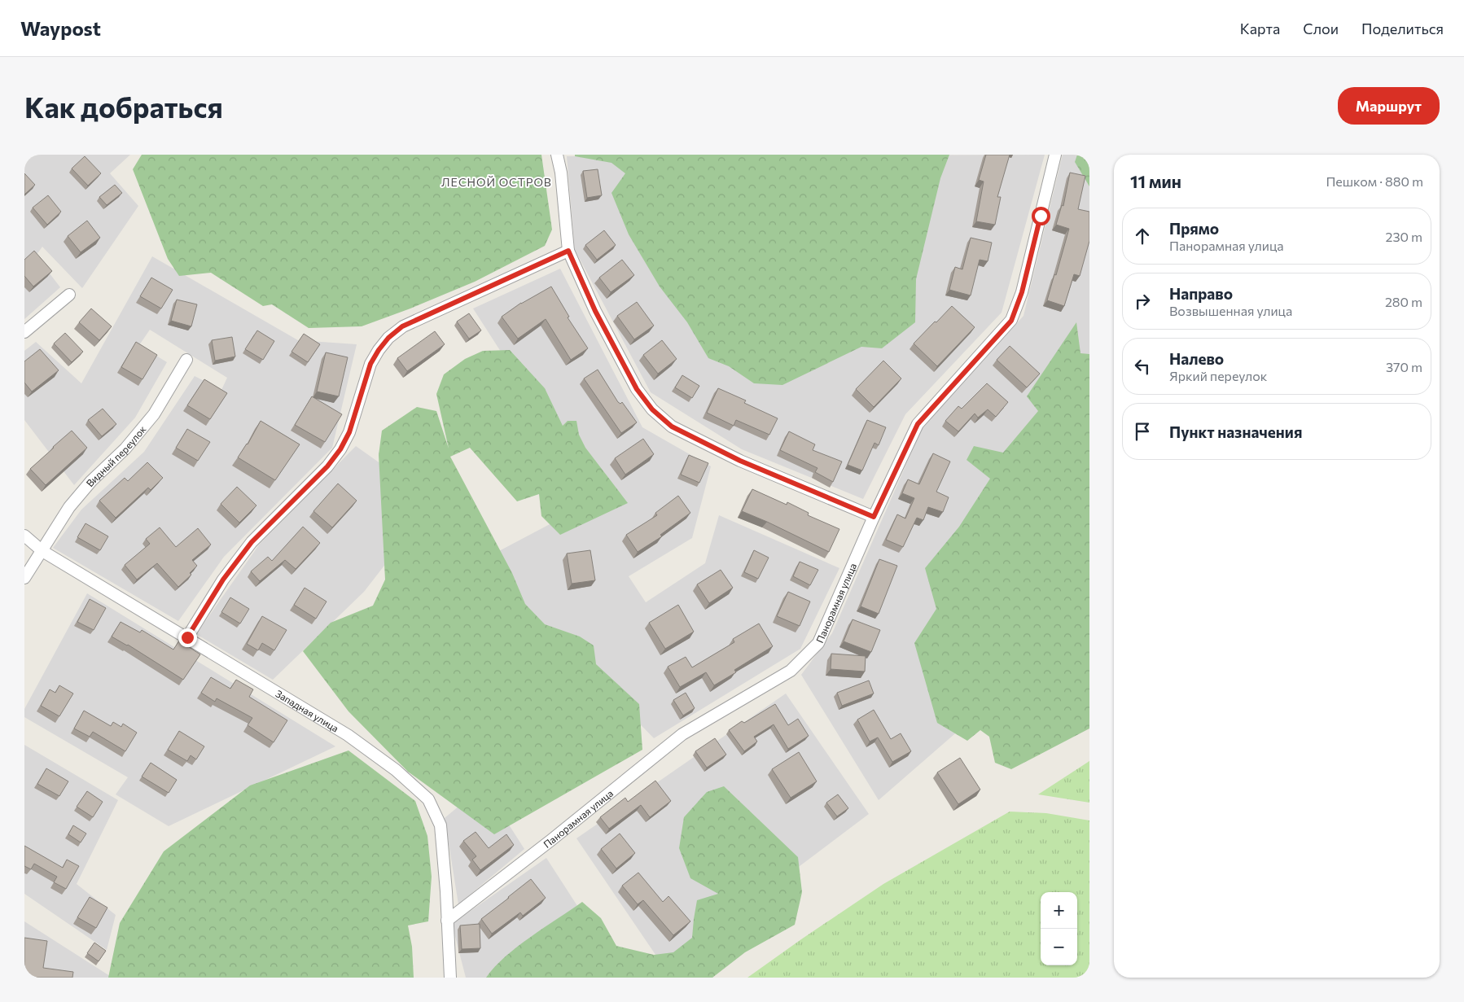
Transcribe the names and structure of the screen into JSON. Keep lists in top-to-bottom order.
{
  "streets": {
    "street": ["Видный переулок", "Панорамная улица", "Западная улица"]
  },
  "crossings": [
    ["Видный переулок", "Западная улица"],
    ["Панорамная улица", "Западная улица"]
  ],
  "districts": ["ЛЕСНОЙ ОСТРОВ"],
  "page": {
    "header": "Waypost",
    "nav": ["Карта", "Слои", "Поделиться"],
    "buttons": "Маршрут",
    "title": "Как добраться",
    "heading": ["11 мин", "Пешком · 880 m"],
    "list": [
      ["Прямо", "Панорамная улица", "230 m"],
      ["Направо", "Возвышенная улица", "280 m"],
      ["Налево", "Яркий переулок", "370 m"],
      "Пункт назначения"
    ],
    "map_buttons": ["+", "−"]
  }
}
